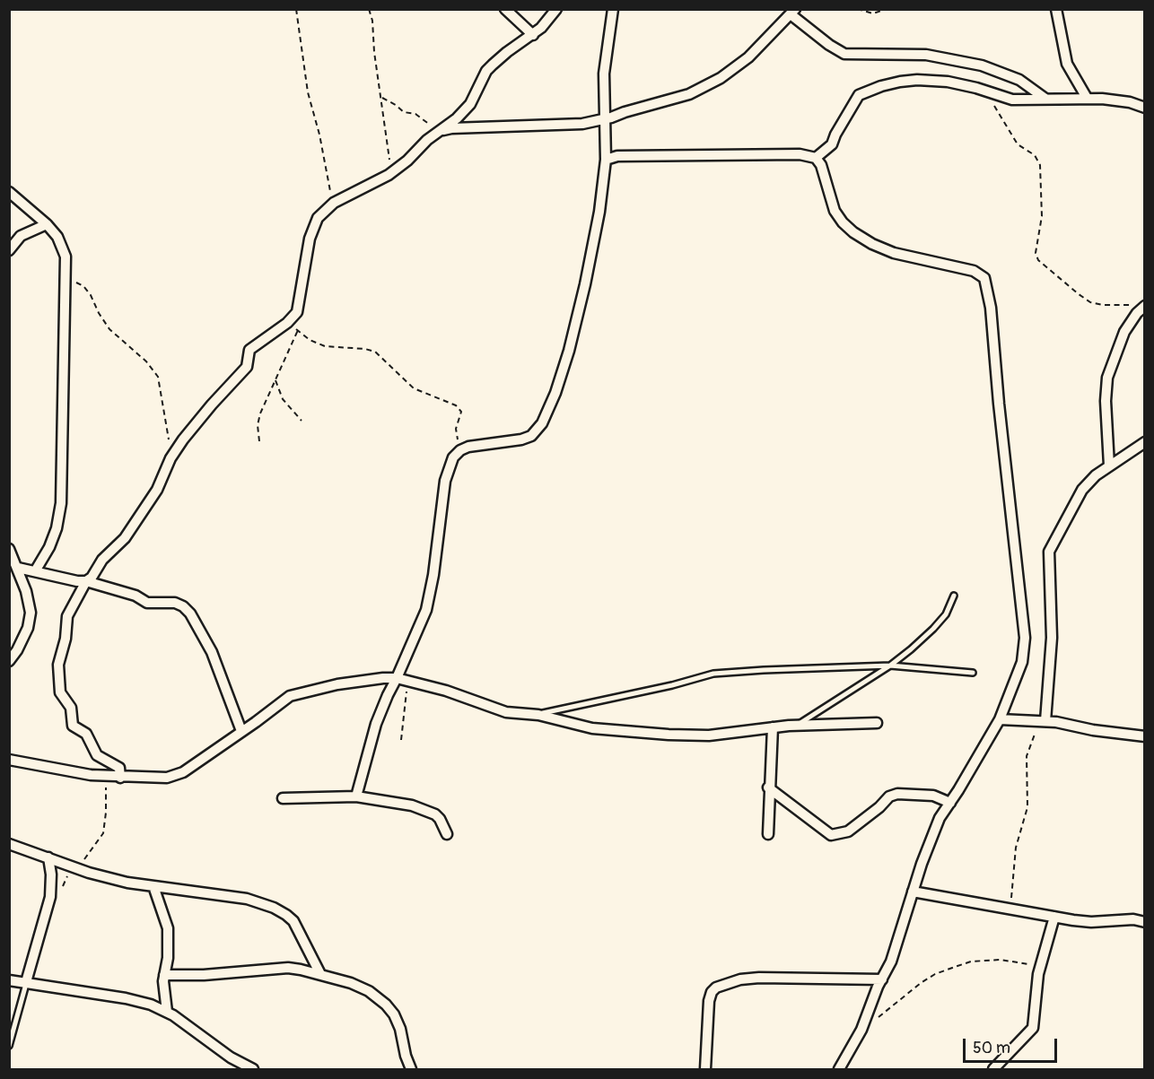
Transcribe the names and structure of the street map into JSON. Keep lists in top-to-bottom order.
{
  "scale_bar": "50 m"
}
